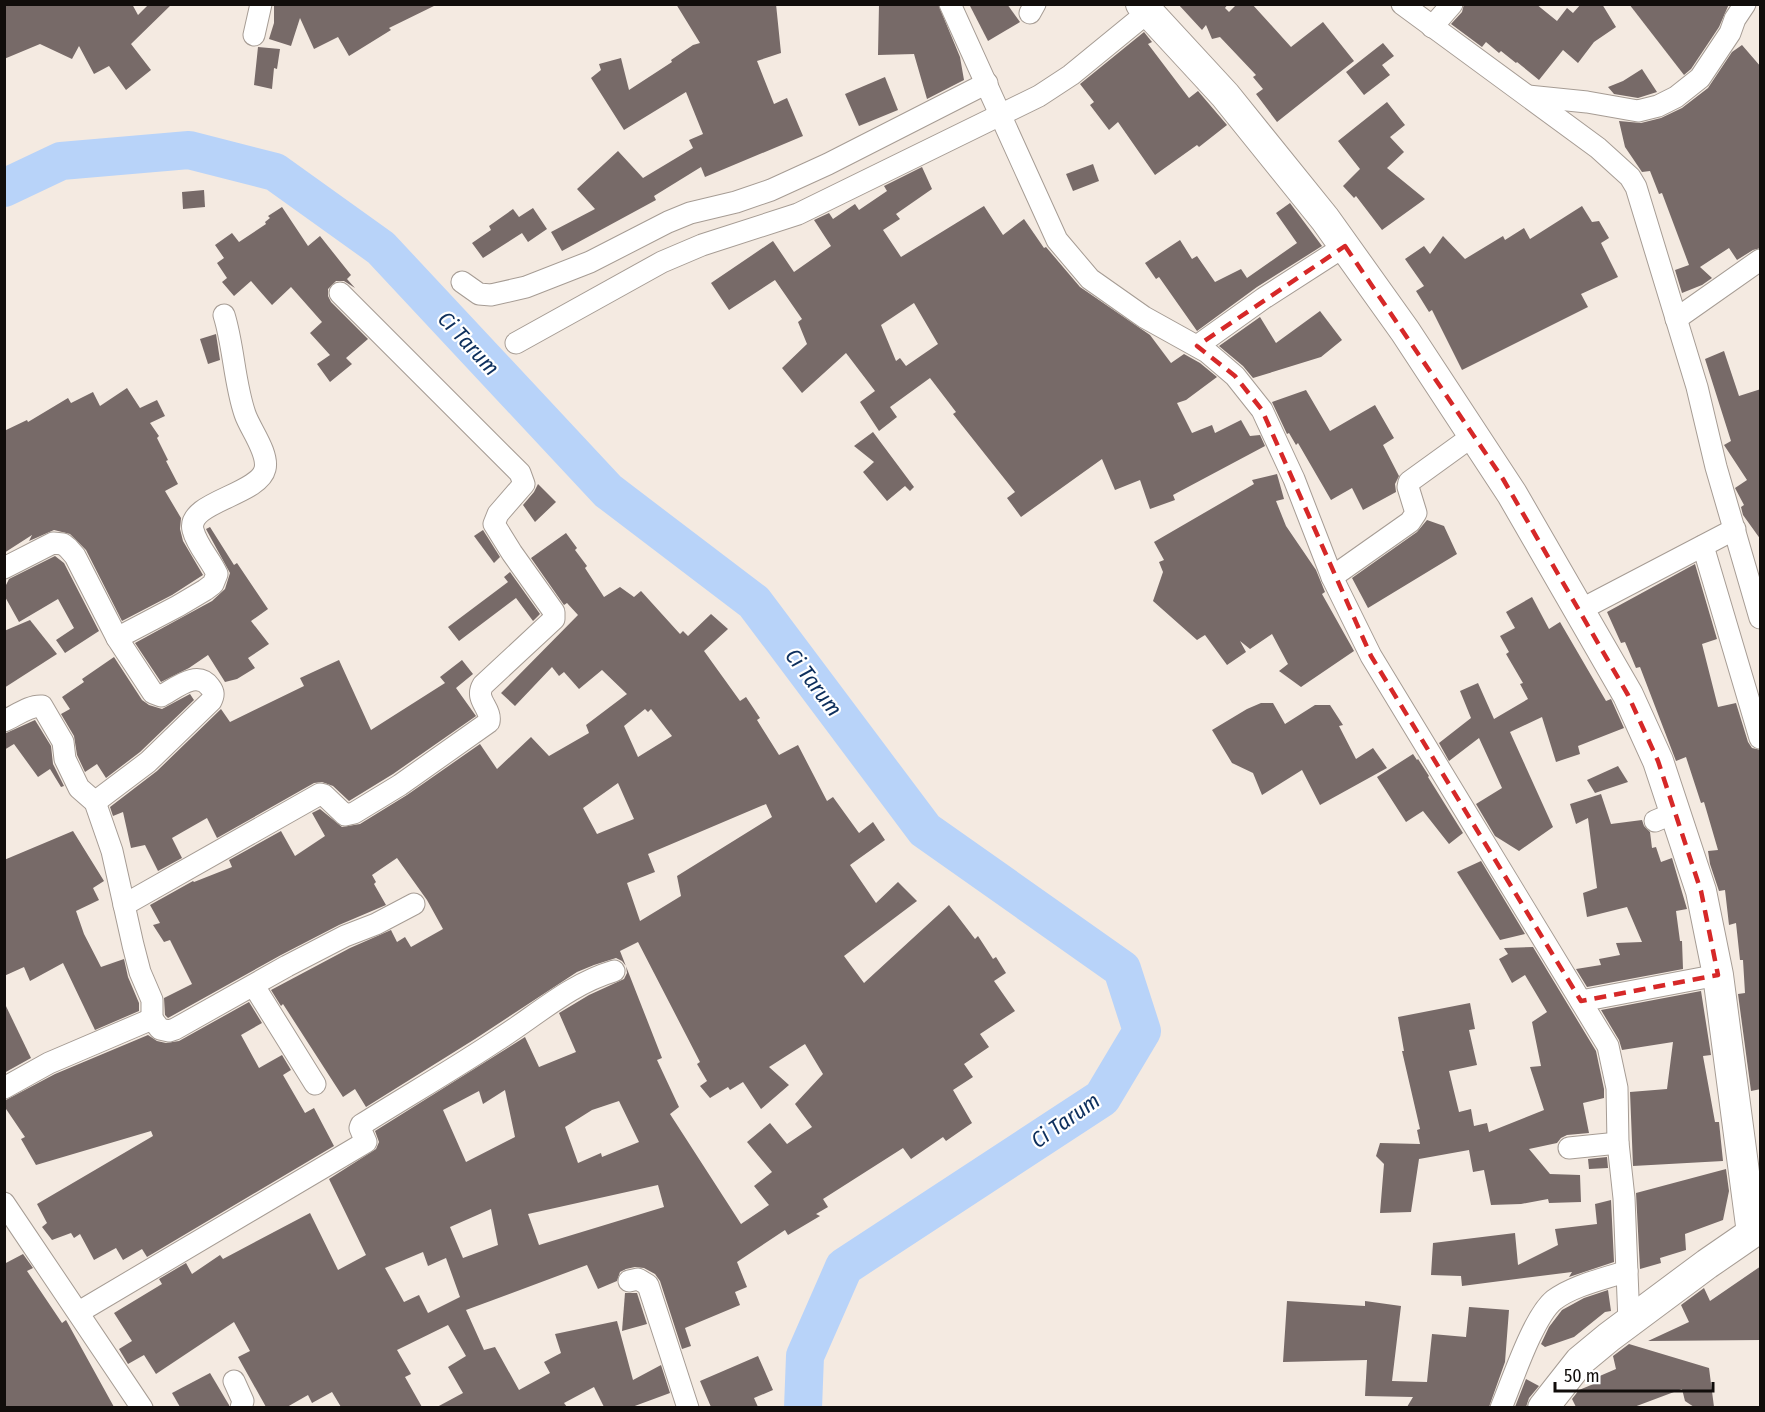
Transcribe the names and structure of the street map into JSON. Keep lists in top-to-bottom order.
{
  "water": ["Ci Tarum"],
  "scale_bar": "50 m"
}
